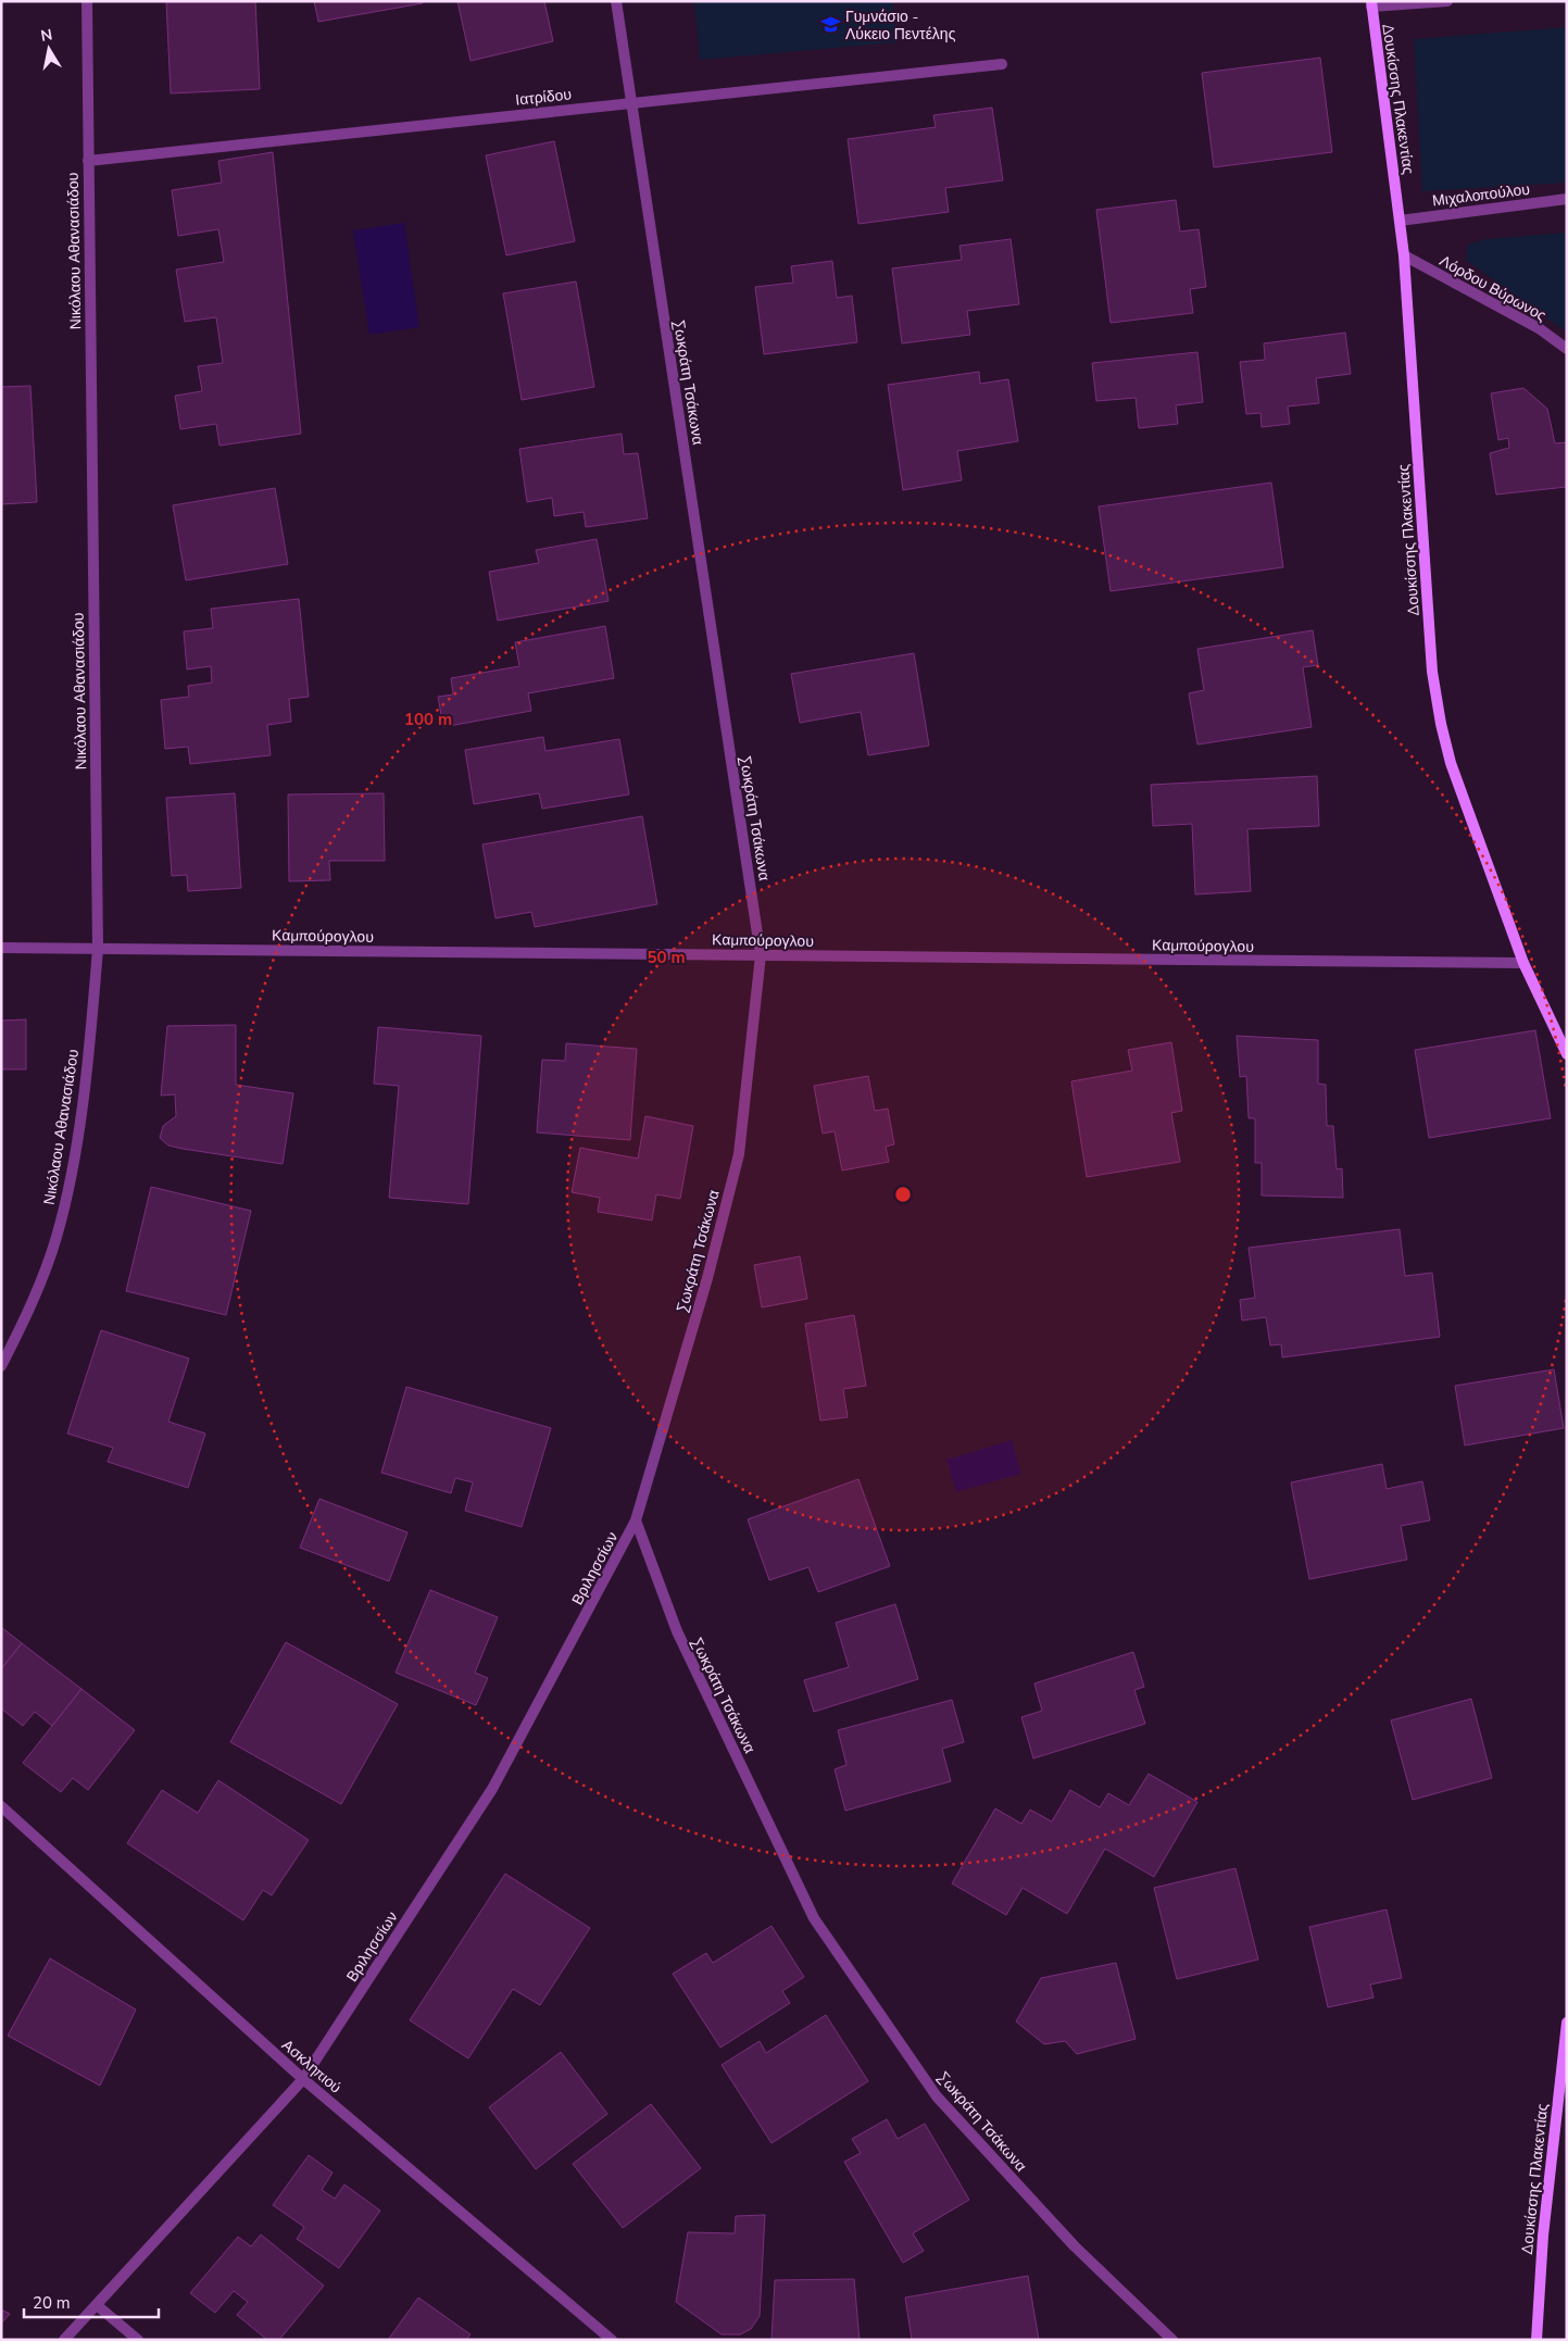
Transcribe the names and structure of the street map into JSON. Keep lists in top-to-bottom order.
{
  "streets": {
    "main road": ["Δουκίσσης Πλακεντίας"],
    "street": [
      "Ιατρίδου",
      "Μιχαλοπούλου",
      "Νικόλαου Αθανασιάδου",
      "Λόρδου Βύρωνος",
      "Σωκράτη Τσάκωνα",
      "Καμπούρογλου",
      "Βριλησσίων",
      "Ασκληπιού"
    ]
  },
  "crossings": [
    ["Ιατρίδου", "Νικόλαου Αθανασιάδου"],
    ["Ιατρίδου", "Σωκράτη Τσάκωνα"],
    ["Δουκίσσης Πλακεντίας", "Μιχαλοπούλου"],
    ["Δουκίσσης Πλακεντίας", "Λόρδου Βύρωνος"],
    ["Δουκίσσης Πλακεντίας", "Καμπούρογλου"],
    ["Νικόλαου Αθανασιάδου", "Καμπούρογλου"],
    ["Σωκράτη Τσάκωνα", "Καμπούρογλου"],
    ["Σωκράτη Τσάκωνα", "Βριλησσίων"],
    ["Βριλησσίων", "Ασκληπιού"]
  ],
  "places": {
    "school or university": ["Γυμνάσιο - Λύκειο Πεντέλης"]
  },
  "scale_bar": "20 m",
  "north": "top",
  "rings": ["100 m", "50 m"]
}
